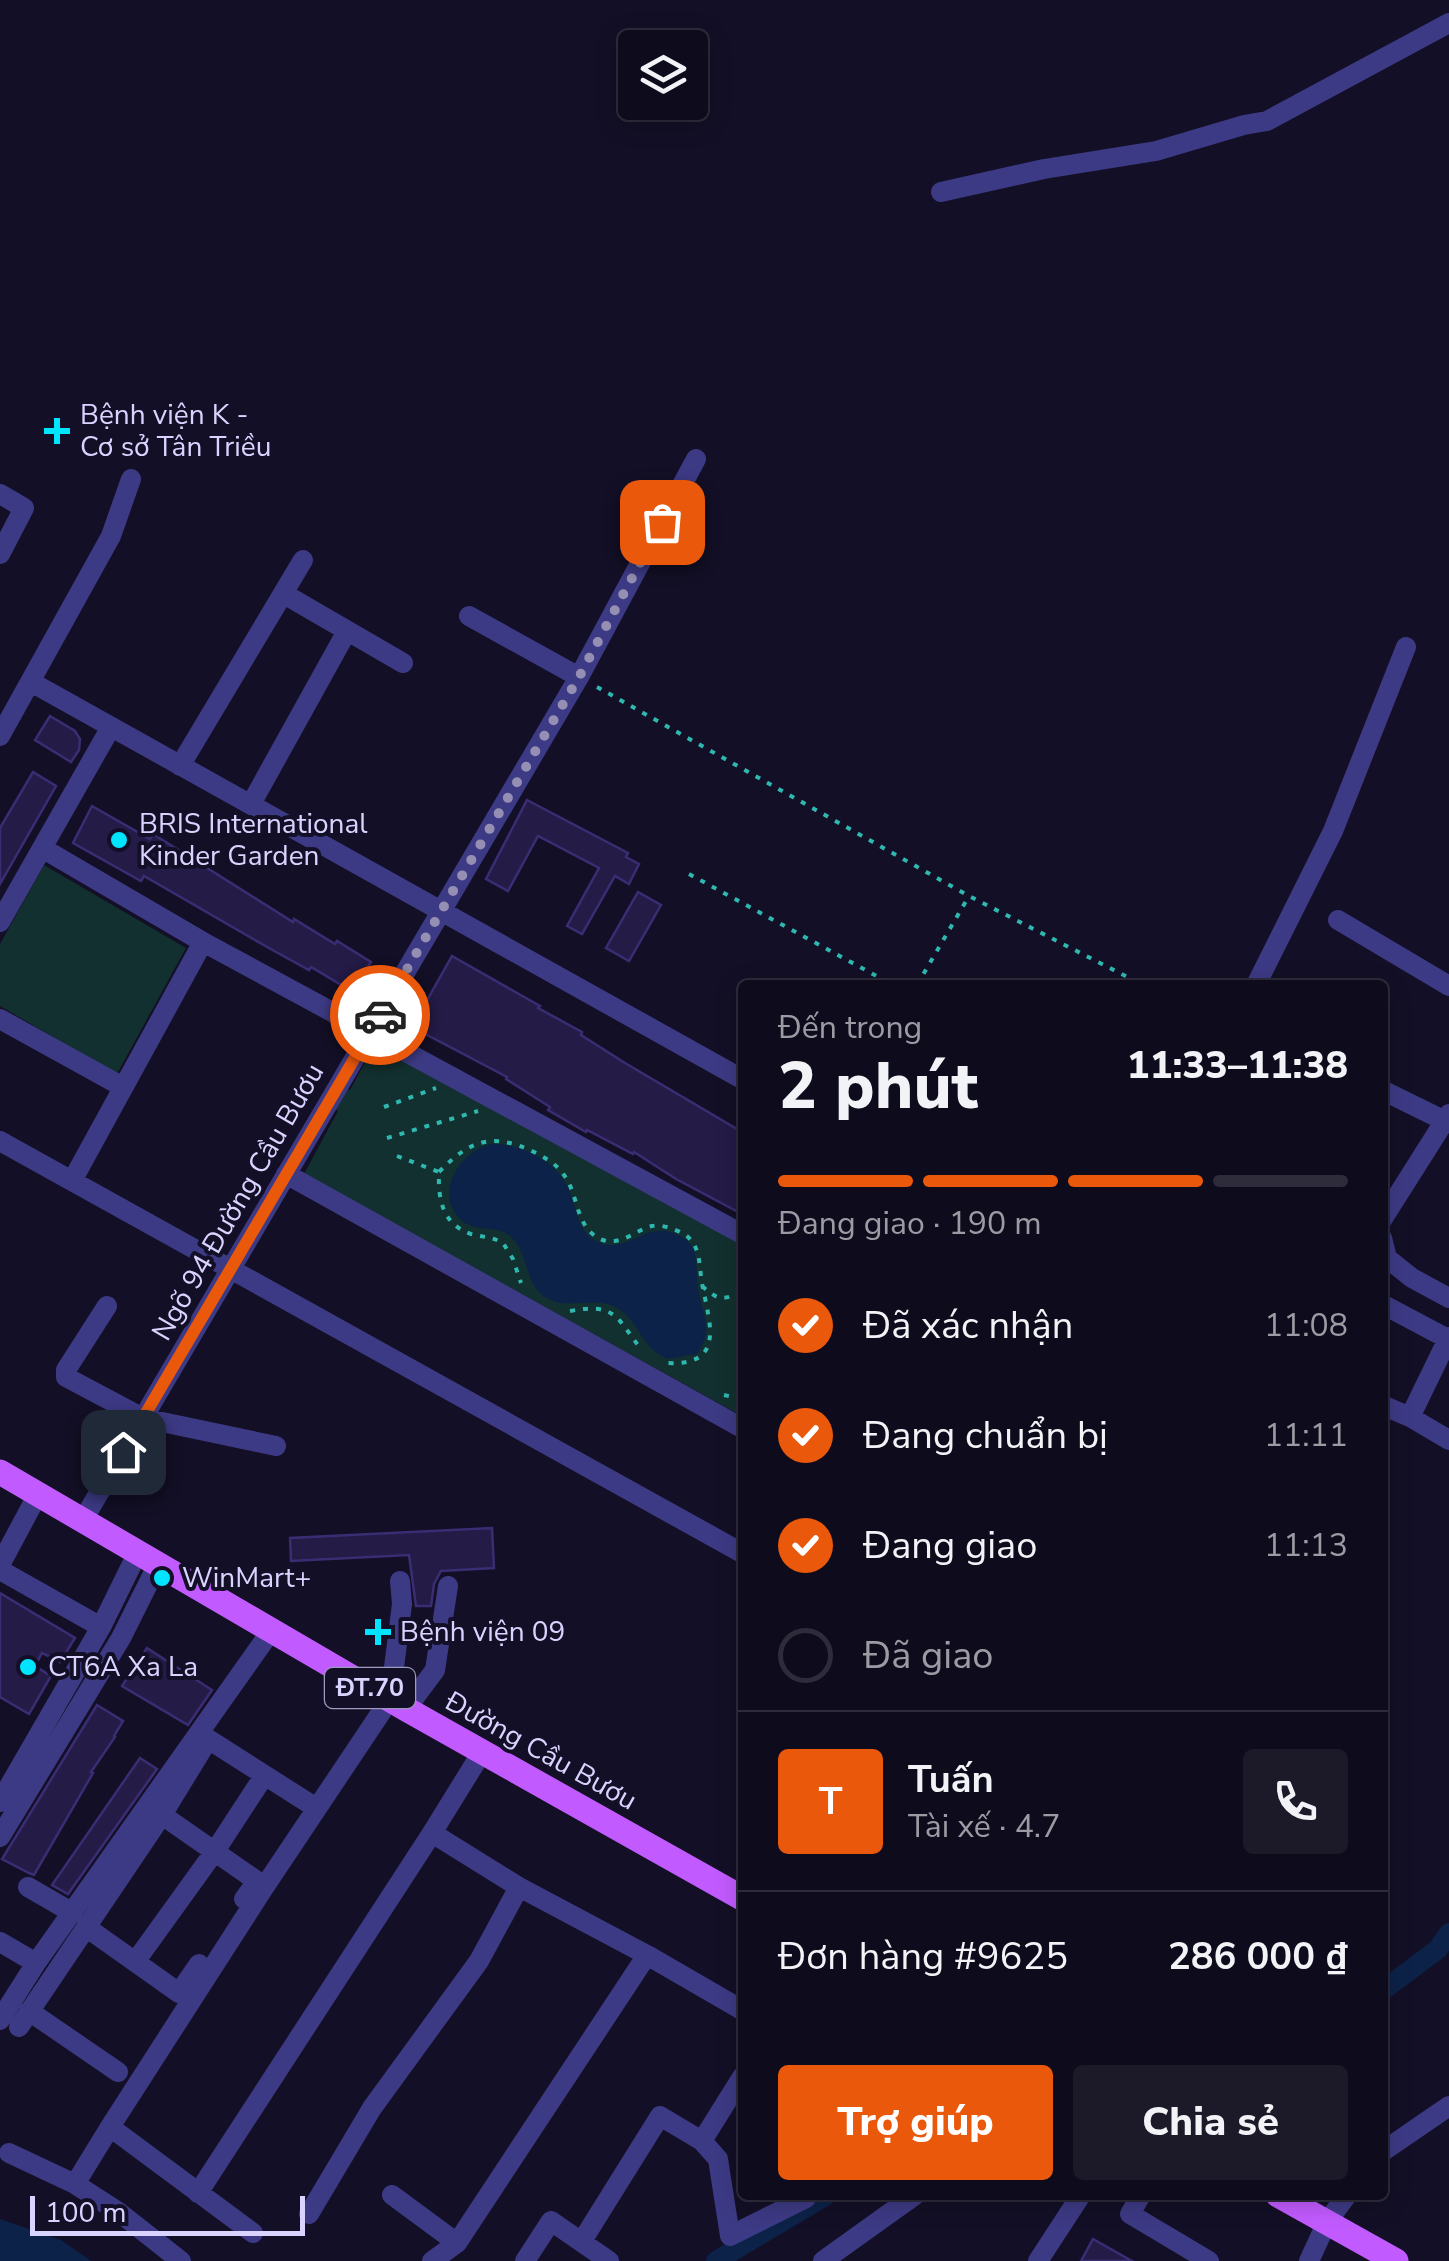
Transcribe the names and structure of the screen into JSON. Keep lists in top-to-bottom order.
{
  "streets": {
    "main road": ["ĐT.70", "Đường Cầu Bươu"],
    "street": ["Ngõ 94 Đường Cầu Bươu"]
  },
  "crossings": [
    ["Ngõ 94 Đường Cầu Bươu", "Đường Cầu Bươu"]
  ],
  "places": {
    "health": ["Bệnh viện K - Cơ sở Tân Triều", "Bệnh viện 09"],
    "other": ["BRIS International Kinder Garden", "WinMart+", "CT6A Xa La"]
  },
  "scale_bar": "100 m",
  "page": {
    "heading": ["2 phút", "Đến trong", "11:33–11:38"],
    "panel": [
      "Tuấn",
      "Tài xế · 4.7",
      "Đơn hàng #9625",
      "286 000 ₫"
    ],
    "bar": "Đang giao · 190 m",
    "list": [
      ["Đã xác nhận", "11:08"],
      ["Đang chuẩn bị", "11:11"],
      ["Đang giao", "11:13"],
      "Đã giao"
    ],
    "round": "T",
    "buttons": ["Trợ giúp", "Chia sẻ"],
    "scale": "100 m"
  }
}
